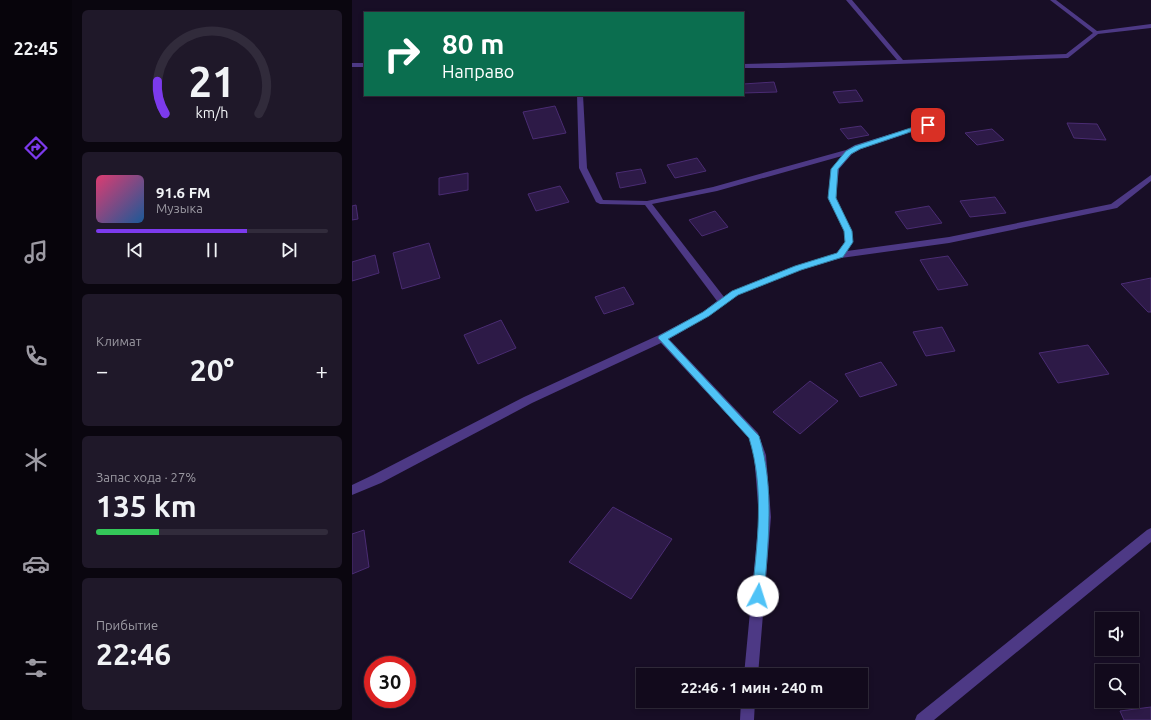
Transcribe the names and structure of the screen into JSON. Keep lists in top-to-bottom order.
{
  "page": {
    "tabs": "22:45",
    "turn": ["80 m", "Направо"],
    "song": ["91.6 FM", "Музыка"],
    "tile": [
      "Климат",
      ["Запас хода · 27%", "135 km"],
      ["Прибытие", "22:46"]
    ],
    "heat": ["−", "20°", "+"],
    "limit": "30",
    "trip": "22:46 · 1 мин · 240 m",
    "gauge": ["21", "km/h"]
  }
}
